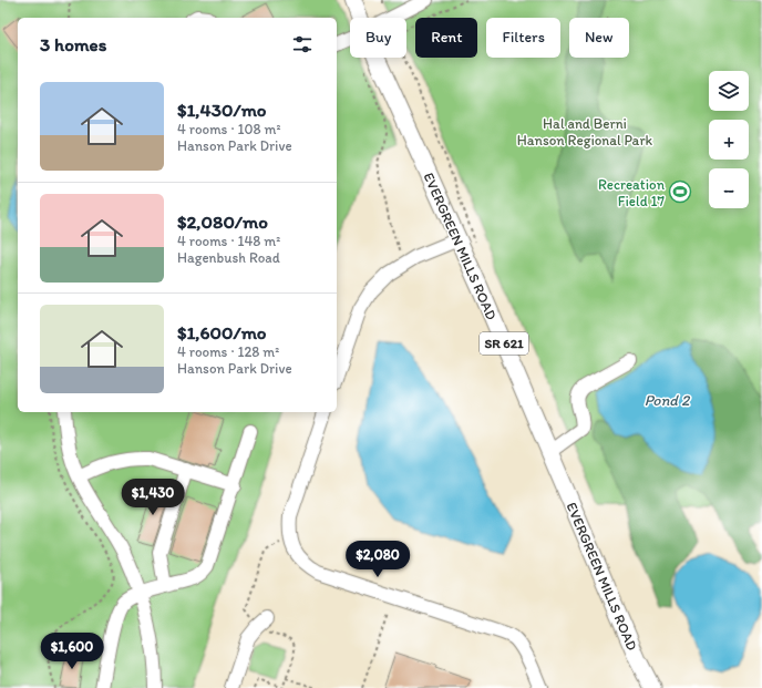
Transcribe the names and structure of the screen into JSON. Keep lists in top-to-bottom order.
{
  "streets": {
    "main road": ["EVERGREEN MILLS ROAD", "SR 621"]
  },
  "water": ["Pond 2"],
  "parks": ["Hal and Berni Hanson Regional Park"],
  "places": {
    "sports": ["Recreation Field 17"]
  },
  "page": {
    "chip": [
      "Buy",
      "Rent",
      "Filters",
      "New"
    ],
    "heading": "3 homes",
    "map_buttons": ["+", "−"],
    "list": [
      {
        "name": "$1,430/mo",
        "note": "4 rooms · 108 m² · Hanson Park Drive"
      },
      {
        "name": "$2,080/mo",
        "note": "4 rooms · 148 m² · Hagenbush Road"
      },
      {
        "name": "$1,600/mo",
        "note": "4 rooms · 128 m² · Hanson Park Drive"
      }
    ],
    "price": ["$1,430", "$2,080", "$1,600"]
  }
}
